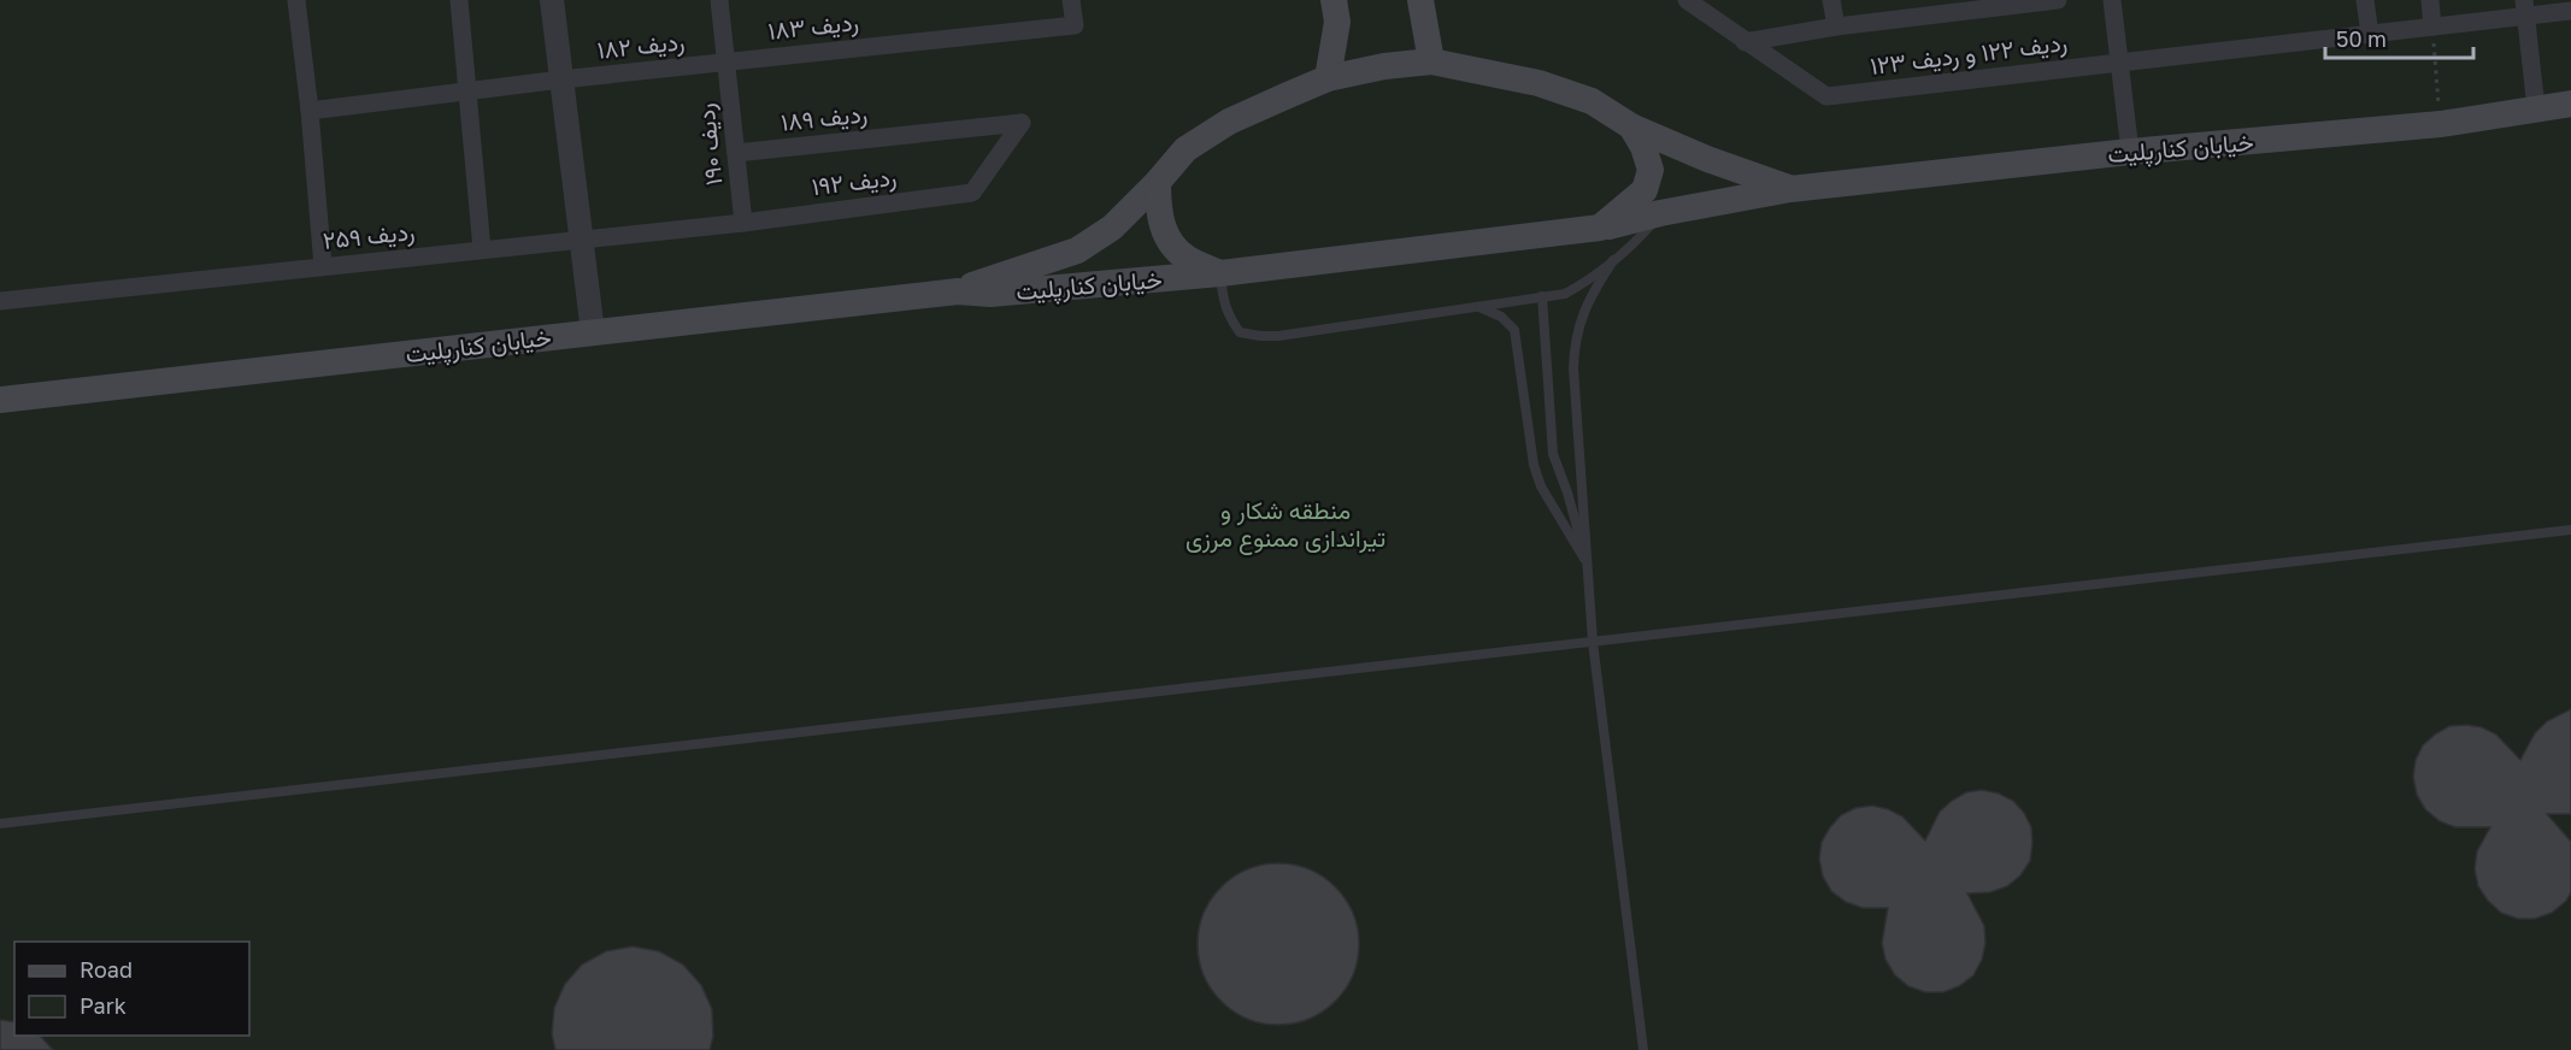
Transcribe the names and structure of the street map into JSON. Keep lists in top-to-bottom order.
{
  "streets": {
    "main road": ["خیابان کنارپلیت"],
    "street": [
      "ردیف ۱۸۳",
      "ردیف ۱۸۲",
      "ردیف ۱۲۲ و ردیف ۱۲۳",
      "ردیف ۱۸۹",
      "ردیف ۱۹۰",
      "ردیف ۱۹۲",
      "ردیف ۲۵۹"
    ]
  },
  "crossings": [
    ["ردیف ۱۸۳", "ردیف ۱۸۲"],
    ["ردیف ۱۸۳", "ردیف ۱۹۰"],
    ["ردیف ۱۸۲", "ردیف ۱۹۰"],
    ["ردیف ۱۸۹", "ردیف ۱۹۰"],
    ["ردیف ۱۸۹", "ردیف ۱۹۲"],
    ["ردیف ۱۹۰", "ردیف ۱۹۲"],
    ["ردیف ۱۹۲", "ردیف ۲۵۹"]
  ],
  "parks": ["منطقه شکار و تیراندازی ممنوع مرزی"],
  "legend": ["Road", "Park"],
  "scale_bar": "50 m"
}
